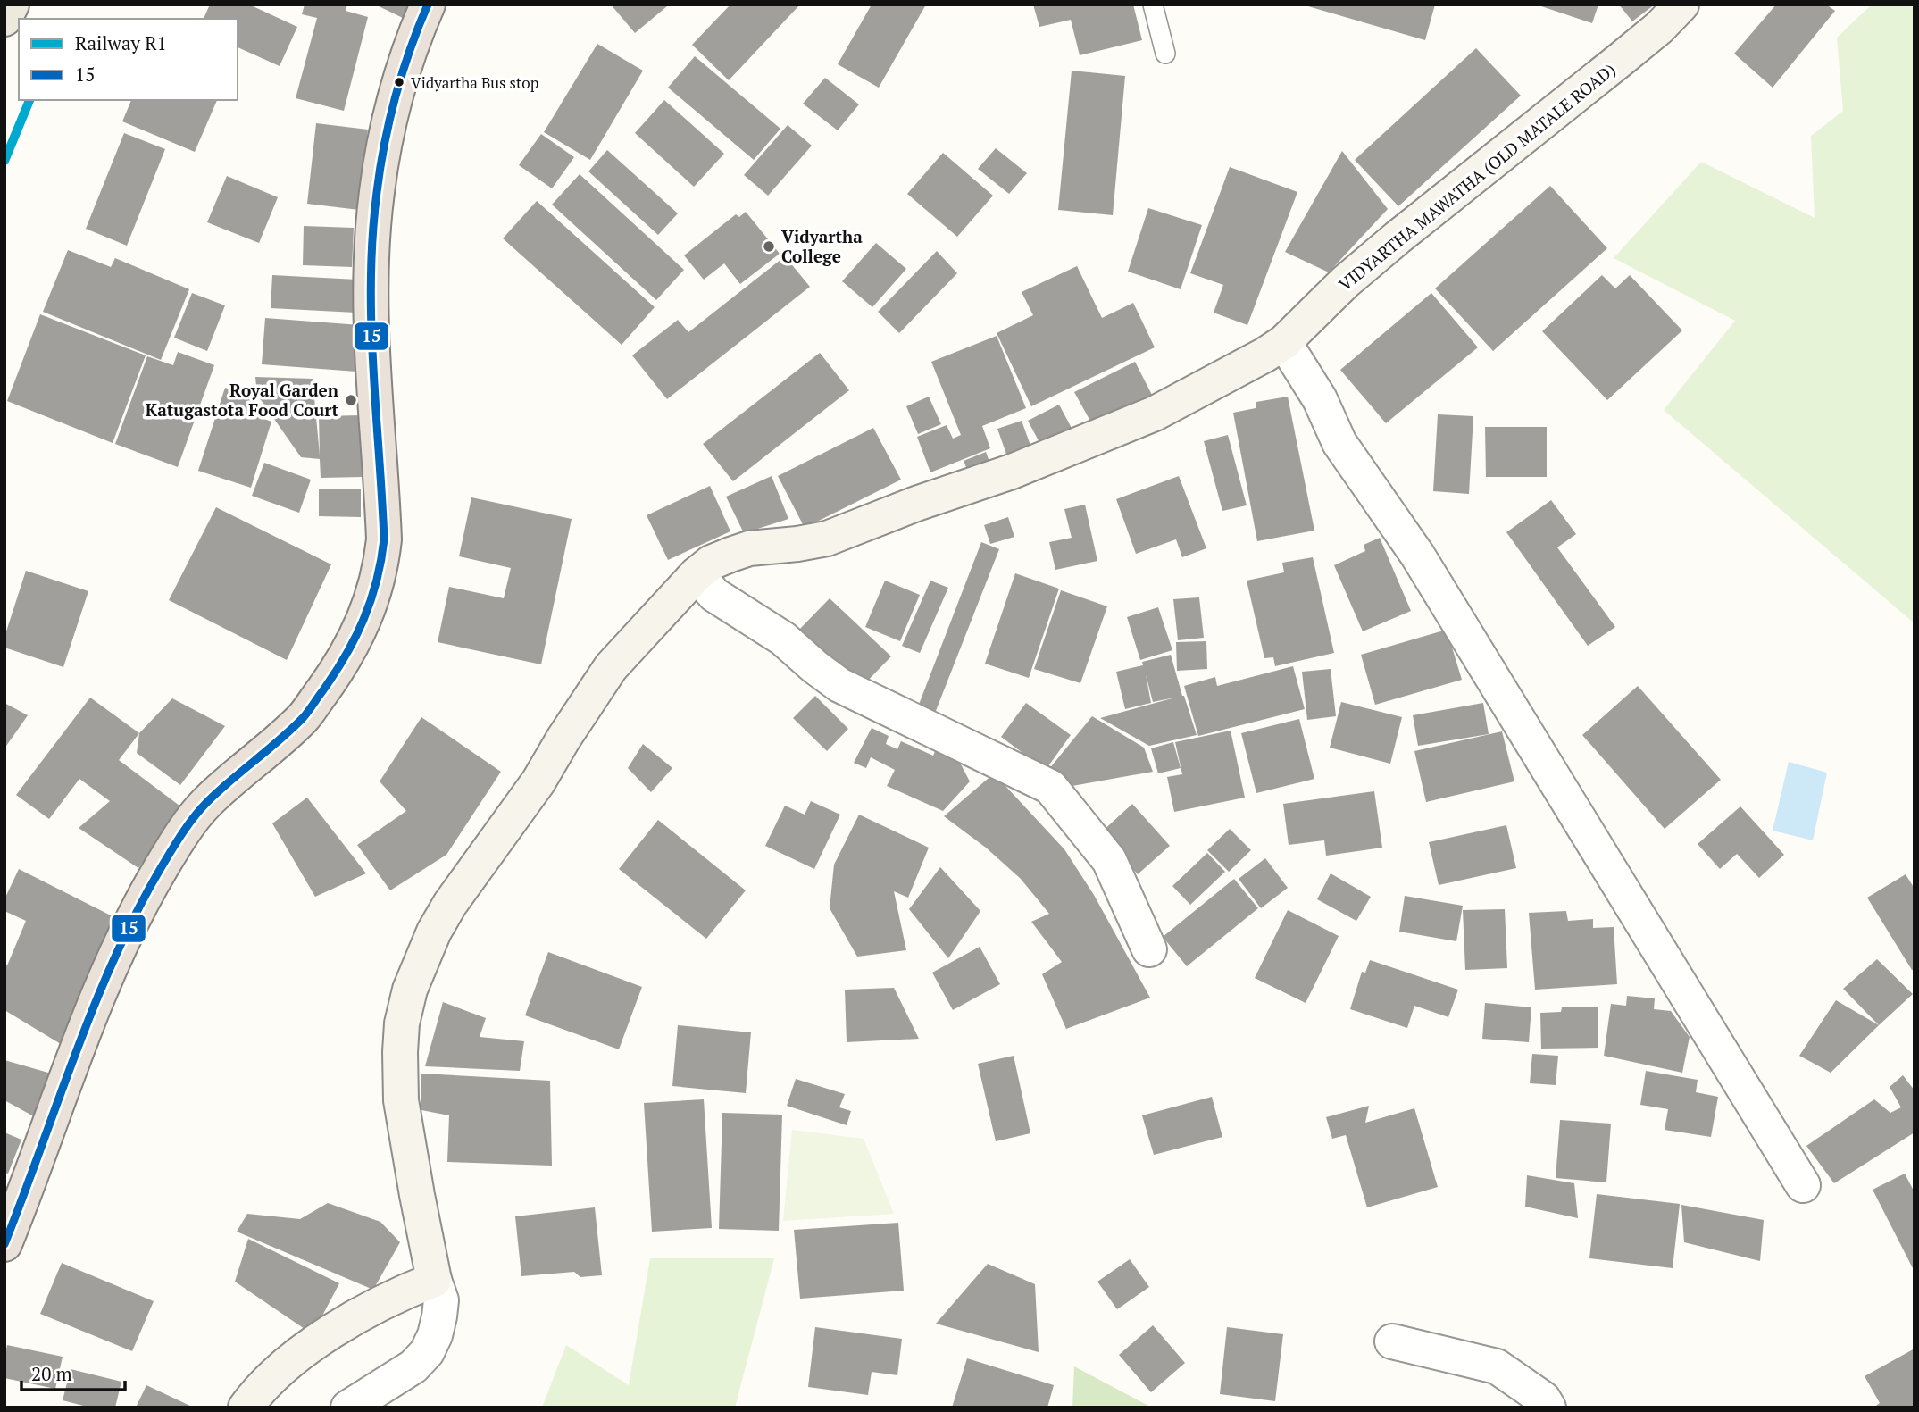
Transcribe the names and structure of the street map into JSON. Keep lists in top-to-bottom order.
{
  "streets": {
    "street": ["VIDYARTHA MAWATHA (OLD MATALE ROAD)"]
  },
  "places": ["Vidyartha Bus stop", "Vidyartha College", "Royal Garden Katugastota Food Court"],
  "lines": ["transit line 15", "rail line R1"],
  "legend": ["Railway R1", "15"],
  "scale_bar": "20 m"
}
